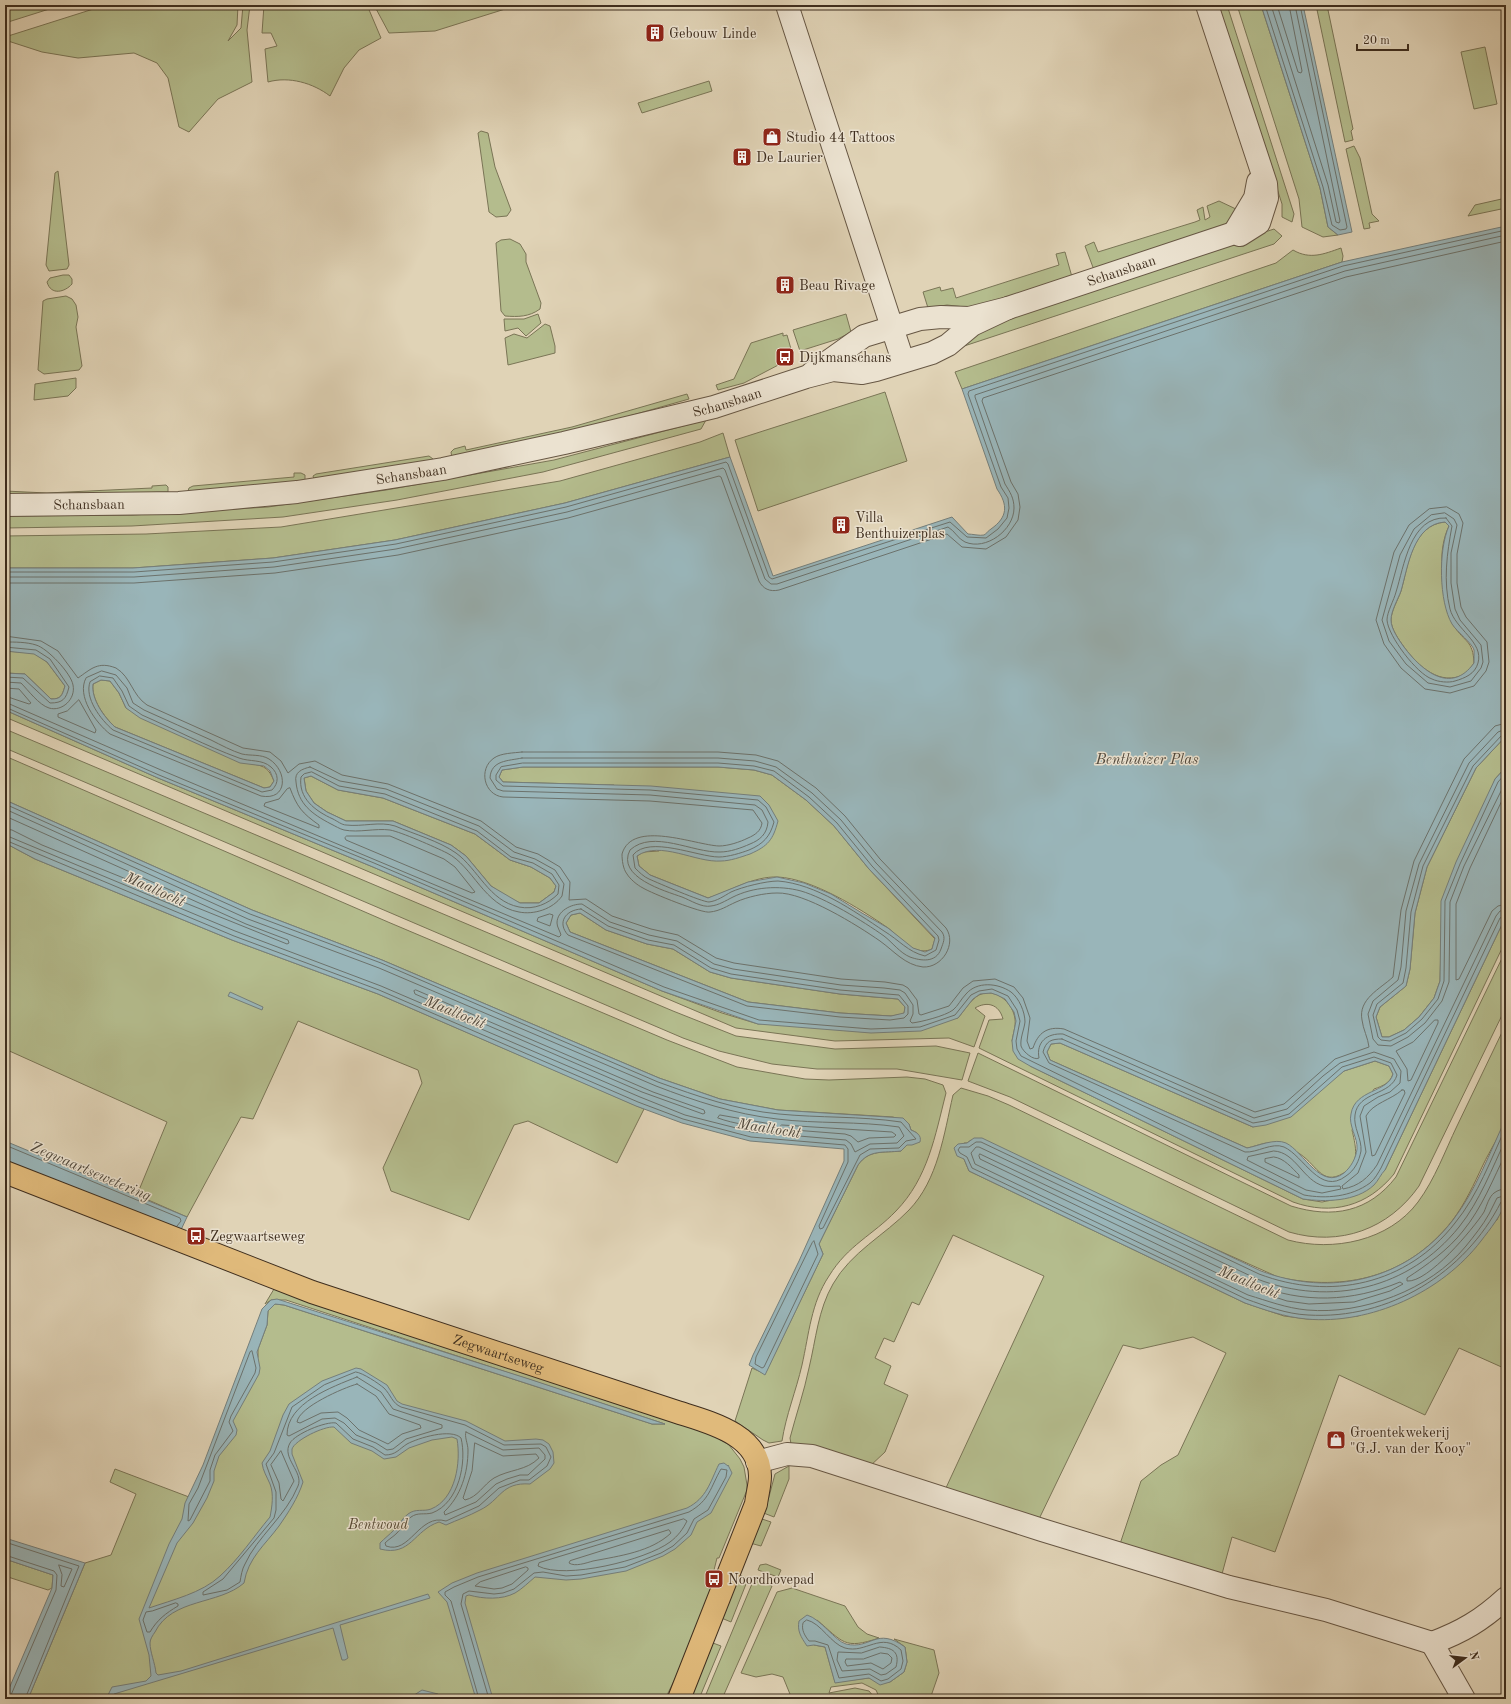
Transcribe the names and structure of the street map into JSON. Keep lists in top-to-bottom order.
{
  "streets": {
    "main road": ["Zegwaartseweg"],
    "street": ["Schansbaan"]
  },
  "water": ["Benthuizer Plas", "Maaltocht", "Zegwaartsewetering"],
  "parks": ["Bentwoud"],
  "places": {
    "building": [
      "Gebouw Linde",
      "De Laurier",
      "Beau Rivage",
      "Villa Benthuizerplas"
    ],
    "shop": ["Studio 44 Tattoos", "Groentekwekerij \"G.J. van der Kooy\""],
    "bus stop": ["Dijkmanschans", "Zegwaartseweg", "Noordhovepad"]
  },
  "scale_bar": "20 m",
  "north": "right"
}
